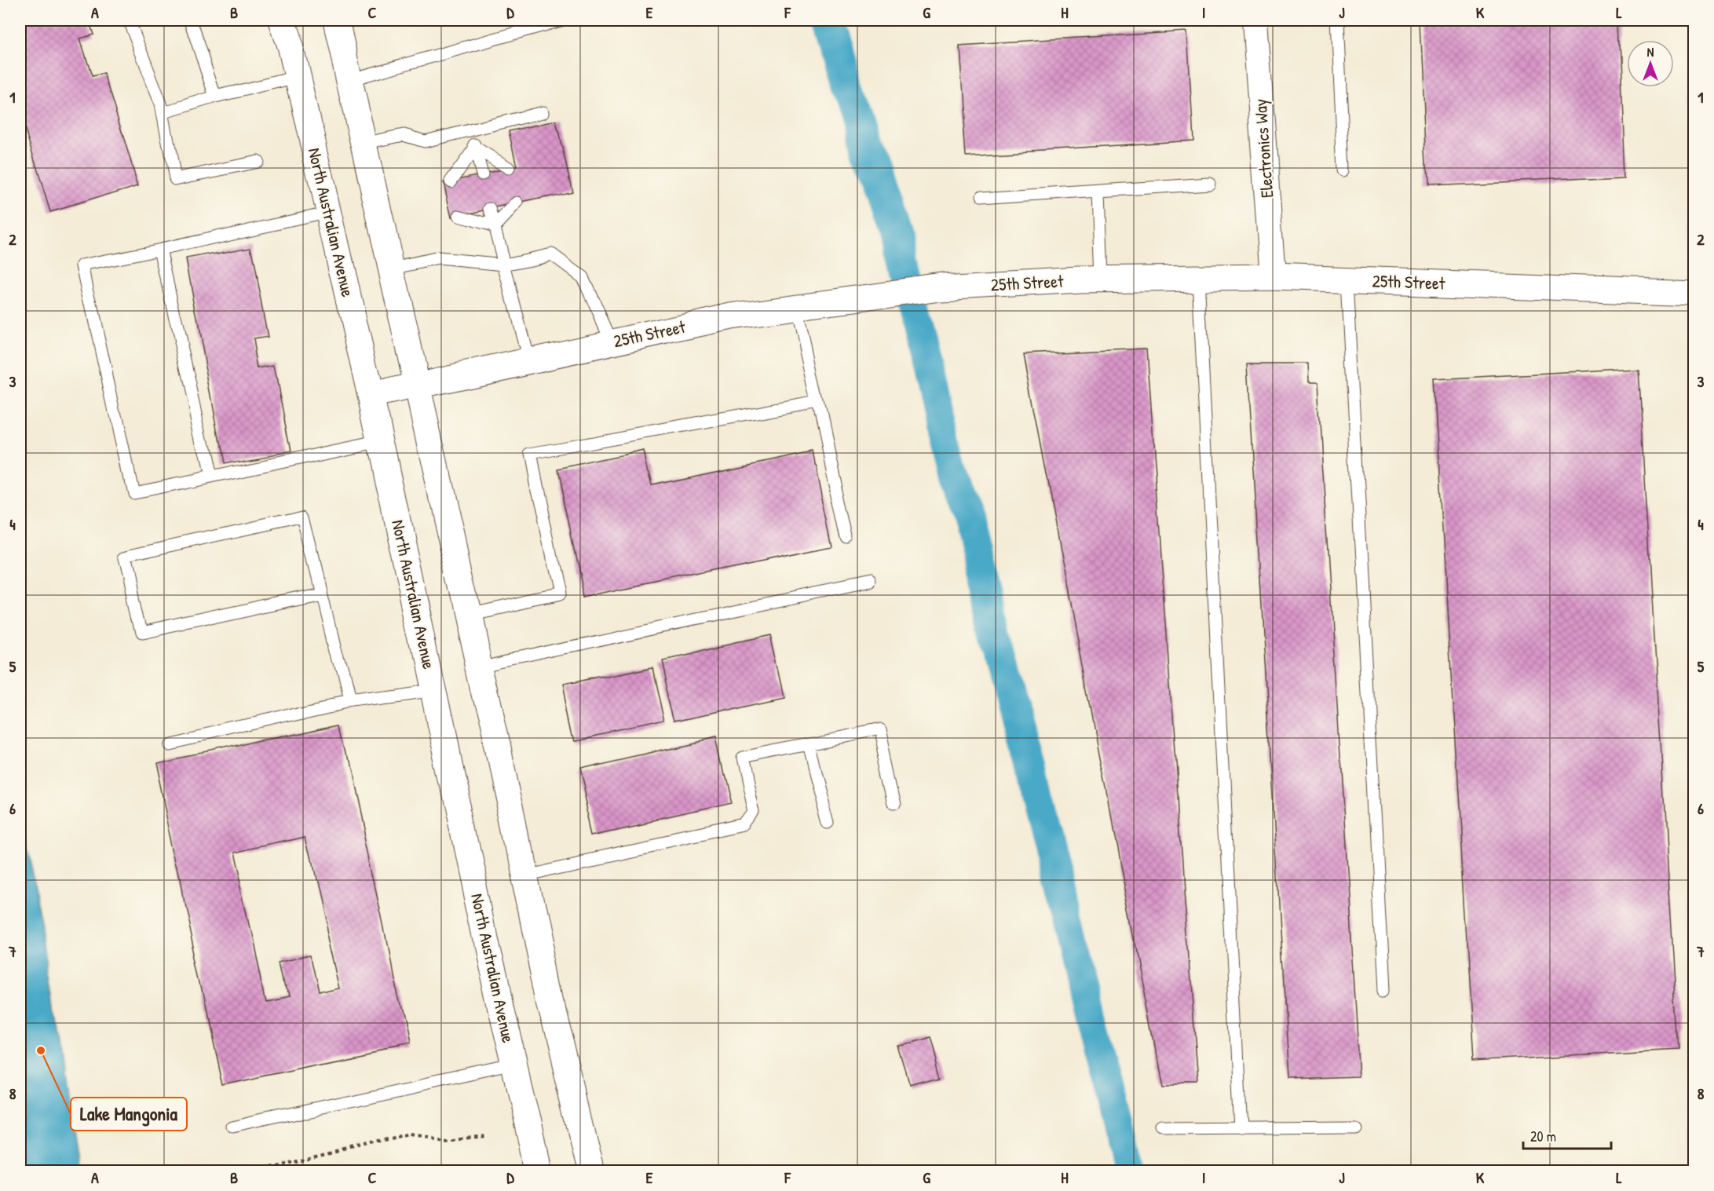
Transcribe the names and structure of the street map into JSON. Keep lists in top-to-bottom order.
{
  "streets": {
    "main road": ["North Australian Avenue", "25th Street"],
    "street": ["Electronics Way"]
  },
  "crossings": [
    ["Electronics Way", "25th Street"],
    ["North Australian Avenue", "25th Street"]
  ],
  "places": ["Lake Mangonia"],
  "scale_bar": "20 m",
  "north": "top",
  "grid": {
    "columns": [
      "A",
      "B",
      "C",
      "D",
      "E",
      "F",
      "G",
      "H",
      "I",
      "J",
      "K",
      "L"
    ],
    "rows": [
      "1",
      "2",
      "3",
      "4",
      "5",
      "6",
      "7",
      "8"
    ]
  }
}
